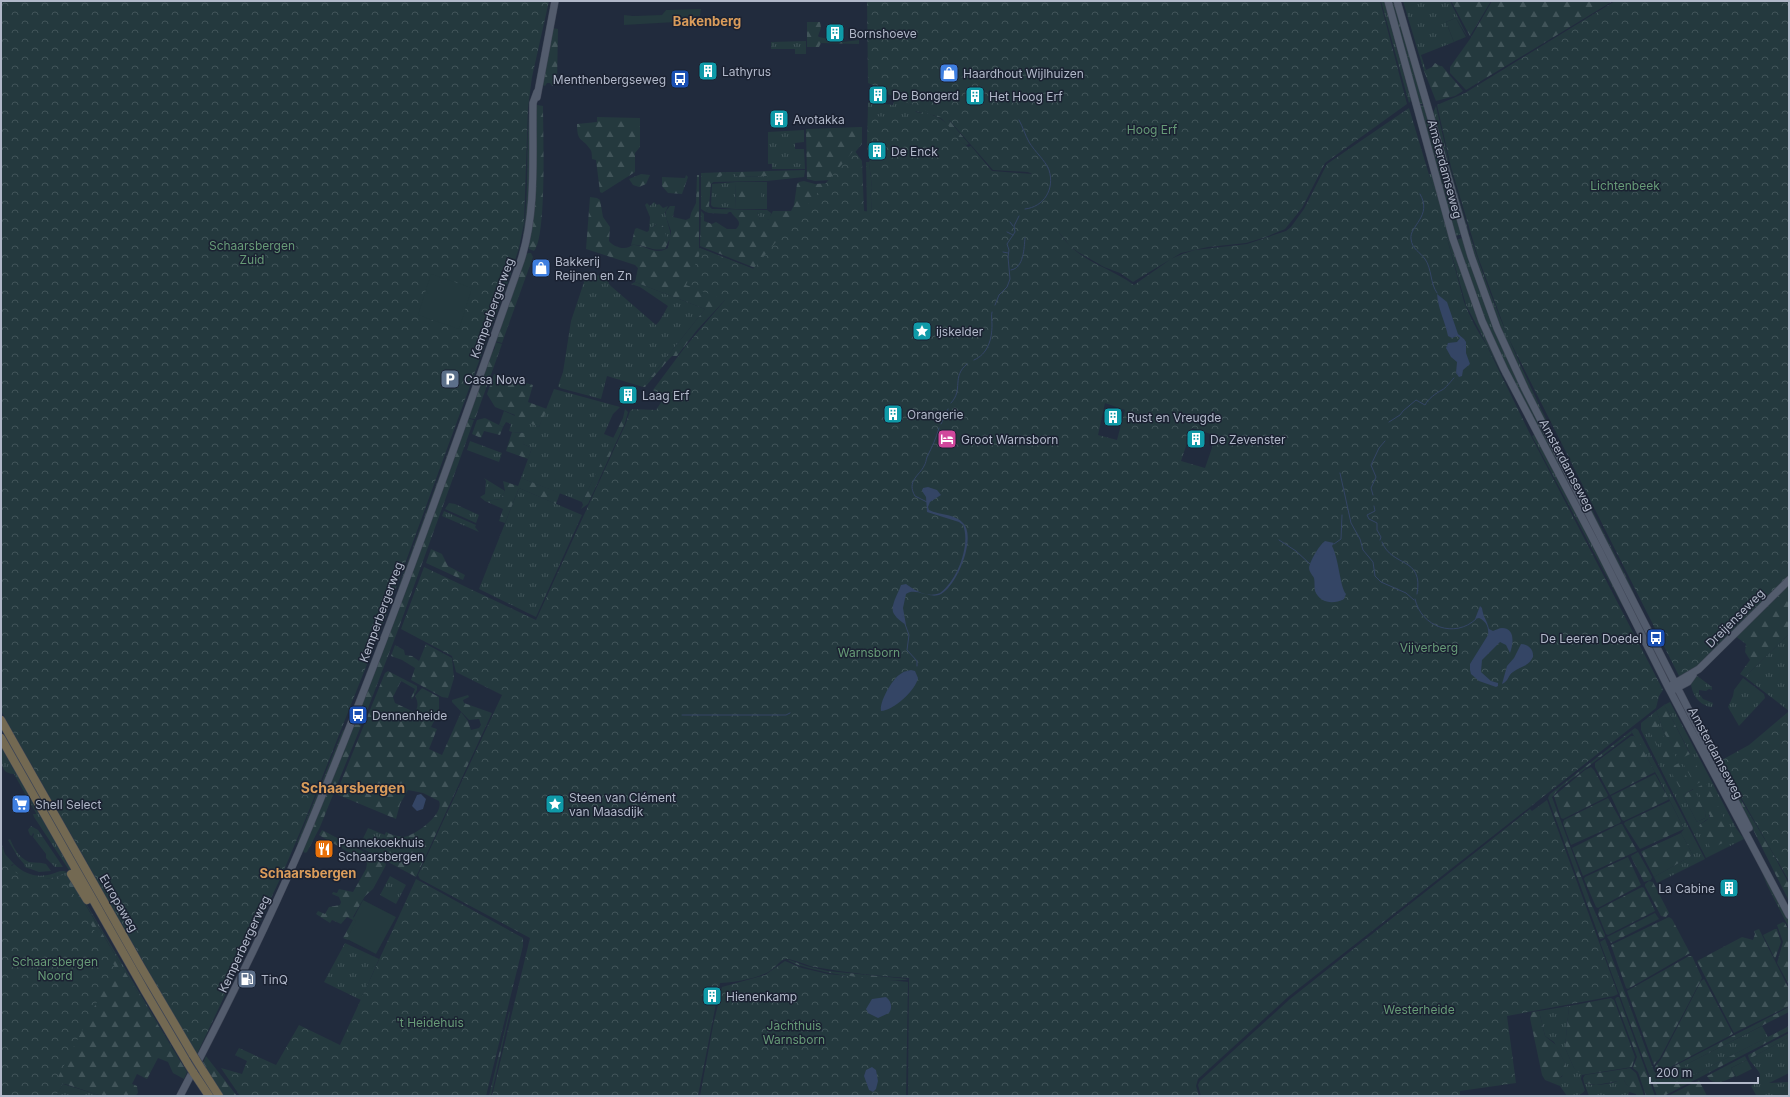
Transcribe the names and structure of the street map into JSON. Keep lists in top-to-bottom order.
{
  "streets": {
    "highway": ["Europaweg"],
    "main road": ["Amsterdamseweg", "Kemperbergerweg", "Dreijenseweg"]
  },
  "crossings": [
    ["Amsterdamseweg", "Dreijenseweg"]
  ],
  "districts": ["Bakenberg", "Schaarsbergen", "Schaarsbergen"],
  "parks": [
    "Hoog Erf",
    "Lichtenbeek",
    "Schaarsbergen Zuid",
    "Vijverberg",
    "Warnsborn",
    "Schaarsbergen Noord",
    "Westerheide",
    "'t Heidehuis",
    "Jachthuis Warnsborn"
  ],
  "places": {
    "building": [
      "Bornshoeve",
      "Lathyrus",
      "De Bongerd",
      "Het Hoog Erf",
      "Avotakka",
      "De Enck",
      "Laag Erf",
      "Orangerie",
      "Rust en Vreugde",
      "De Zevenster",
      "La Cabine",
      "Hienenkamp"
    ],
    "shop": ["Haardhout Wijlhuizen", "Bakkerij Reijnen en Zn"],
    "bus stop": ["Menthenbergseweg", "De Leeren Doedel", "Dennenheide"],
    "place": ["ijskelder", "Steen van Clément van Maasdijk"],
    "parking": ["Casa Nova"],
    "hotel": ["Groot Warnsborn"],
    "supermarket": ["Shell Select"],
    "restaurant": ["Pannekoekhuis Schaarsbergen"],
    "fuel station": ["TinQ"]
  },
  "scale_bar": "200 m"
}
